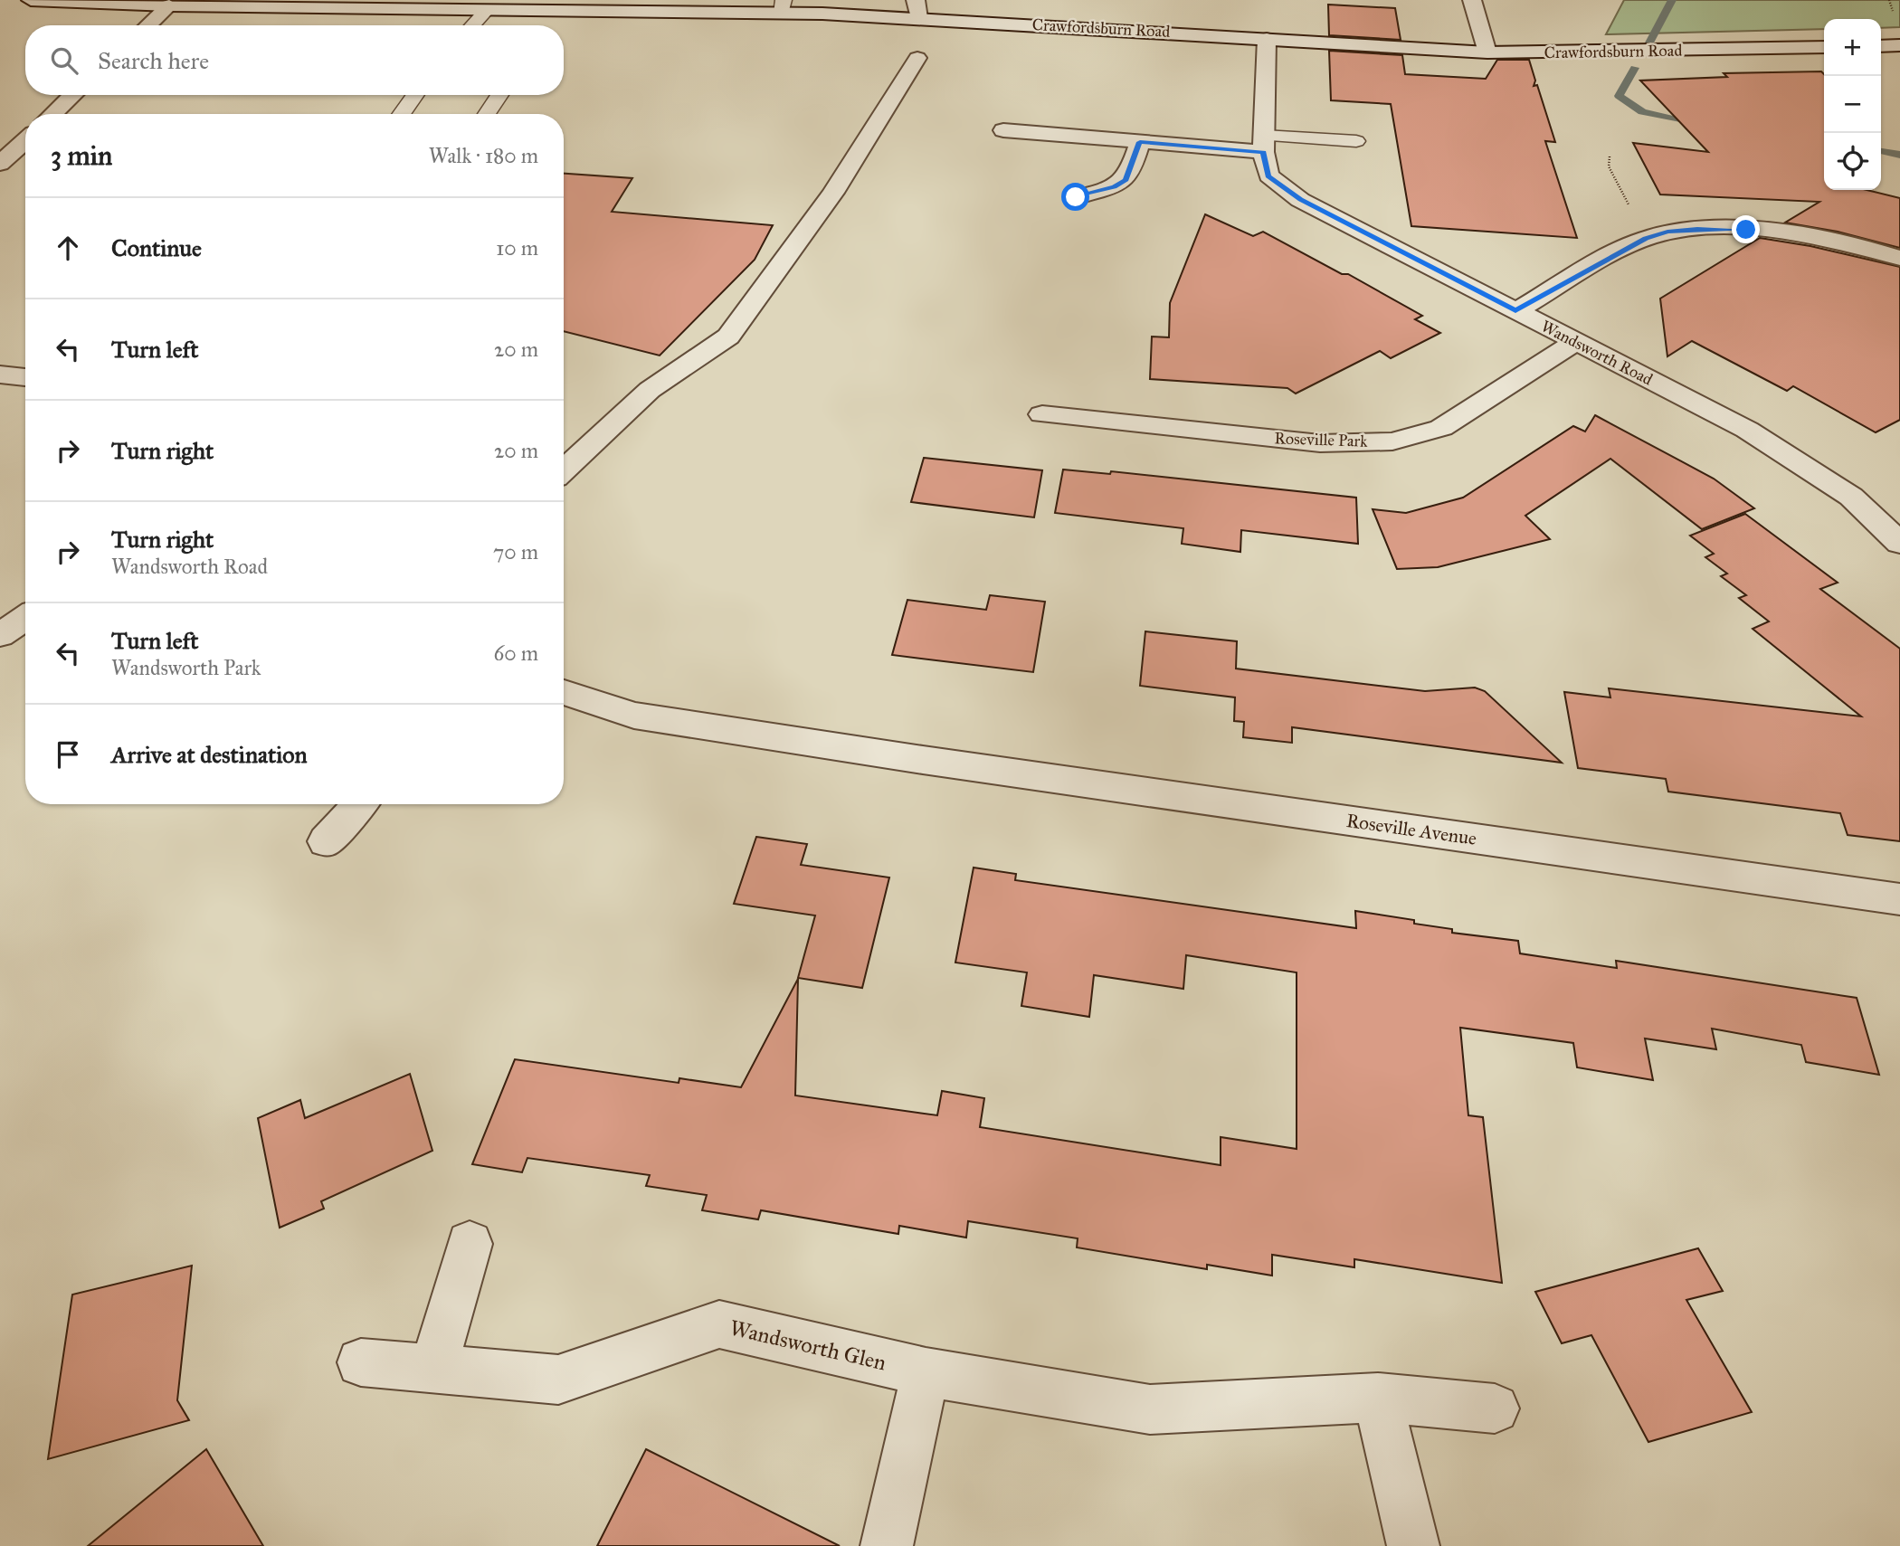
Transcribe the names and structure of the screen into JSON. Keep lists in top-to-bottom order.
{
  "streets": {
    "street": [
      "Crawfordsburn Road",
      "Wandsworth Road",
      "Roseville Park",
      "Roseville Avenue",
      "Wandsworth Glen"
    ]
  },
  "crossings": [
    ["Crawfordsburn Road", "Wandsworth Road"],
    ["Wandsworth Road", "Roseville Park"]
  ],
  "page": {
    "map_buttons": ["+", "−"],
    "search": "Search here",
    "heading": ["3 min", "Walk · 180 m"],
    "list": [
      ["Continue", "10 m"],
      ["Turn left", "20 m"],
      ["Turn right", "20 m"],
      ["Turn right", "Wandsworth Road", "70 m"],
      ["Turn left", "Wandsworth Park", "60 m"],
      "Arrive at destination"
    ]
  }
}
